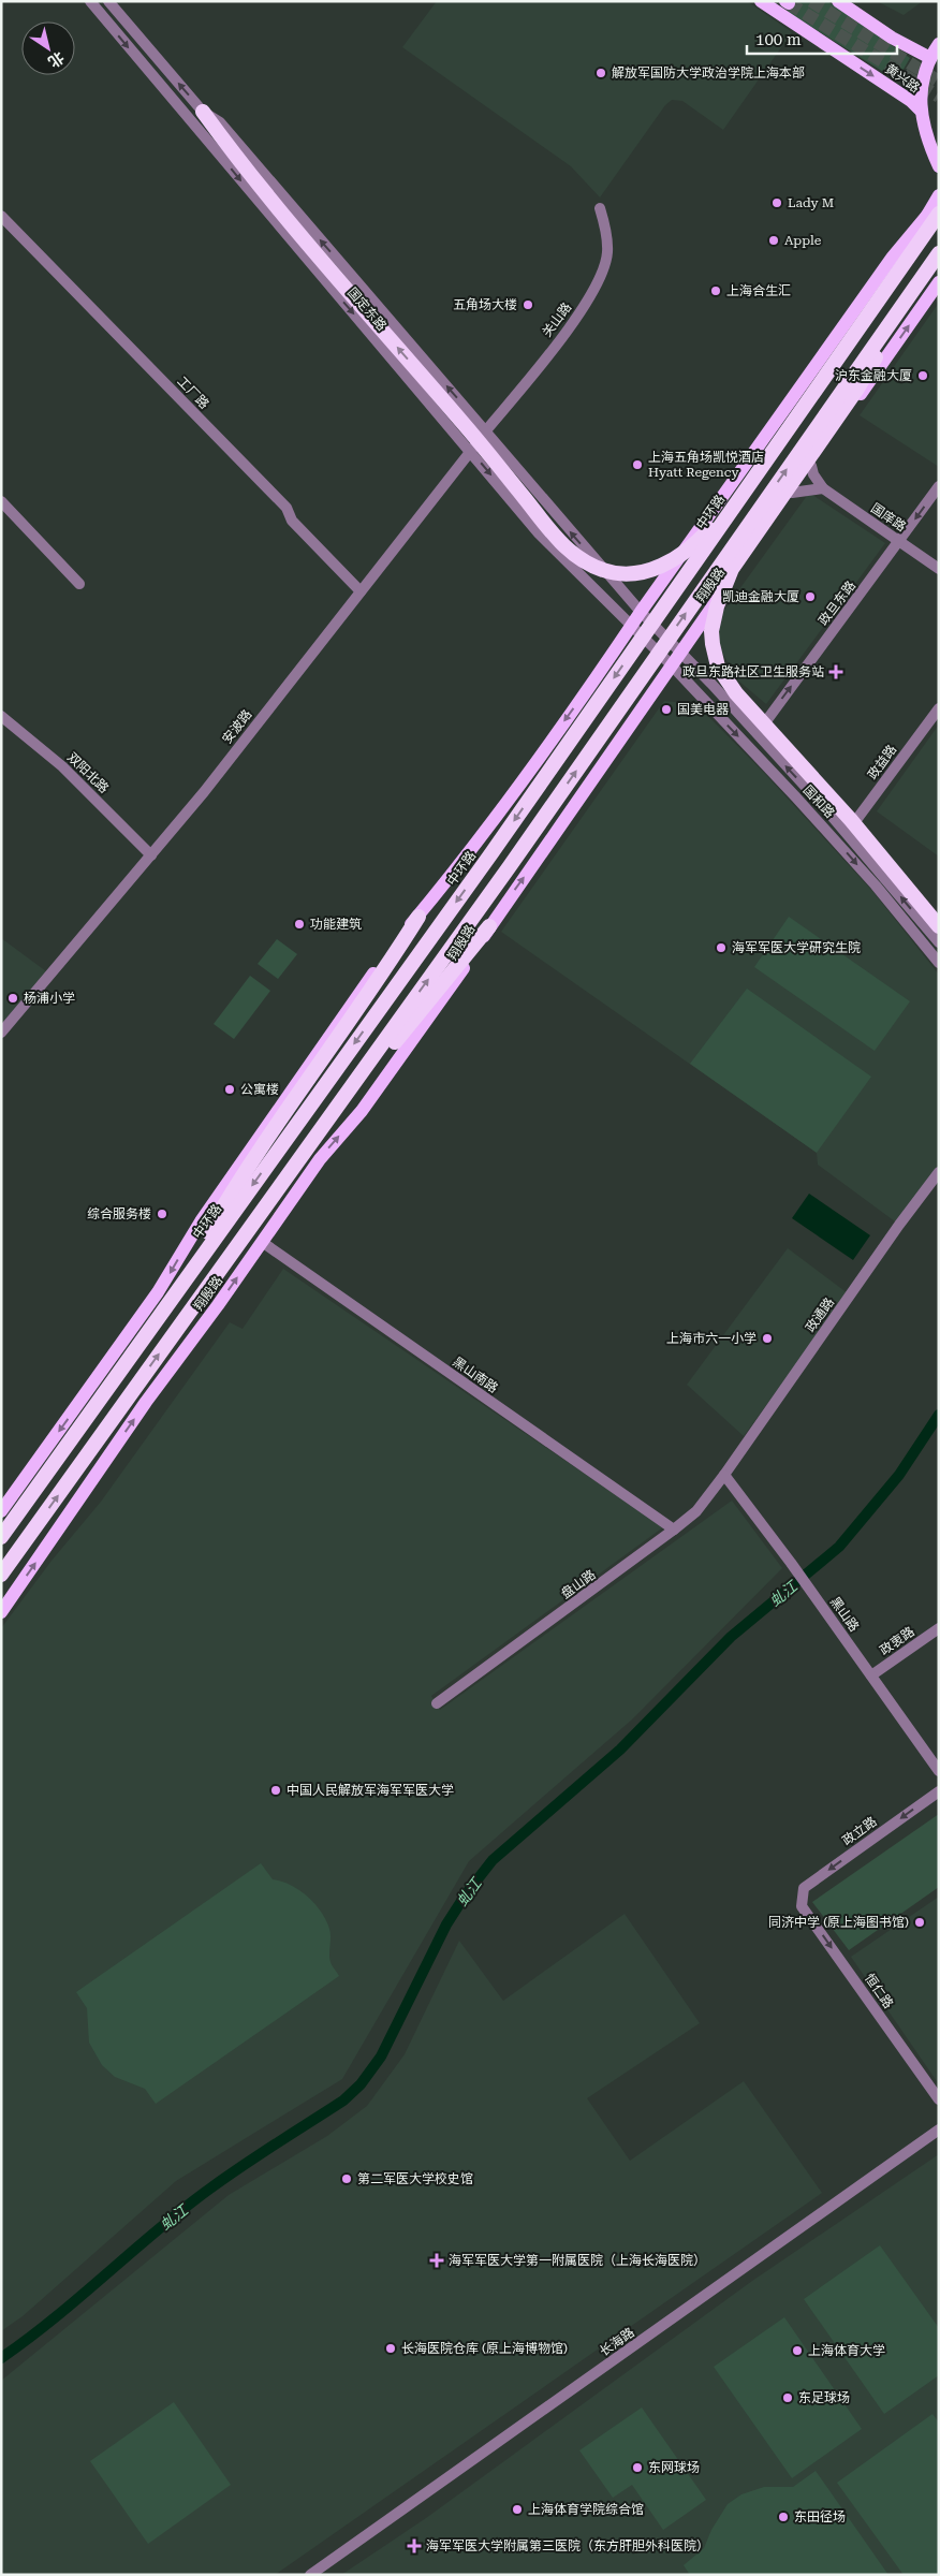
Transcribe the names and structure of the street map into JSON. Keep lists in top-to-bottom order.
{
  "streets": {
    "highway": ["中环路"],
    "main road": ["黄兴路", "翔殷路"],
    "street": [
      "国定东路",
      "关山路",
      "工厂路",
      "国庠路",
      "政旦东路",
      "安波路",
      "政益路",
      "双阳北路",
      "国和路",
      "政通路",
      "黑山南路",
      "盘山路",
      "黑山路",
      "政衷路",
      "政立路",
      "恒仁路",
      "长海路"
    ]
  },
  "crossings": [
    ["国定东路", "关山路"],
    ["国定东路", "安波路"],
    ["国定东路", "国和路"],
    ["关山路", "安波路"],
    ["工厂路", "安波路"],
    ["国庠路", "翔殷路"],
    ["国庠路", "政旦东路"],
    ["翔殷路", "国和路"],
    ["翔殷路", "黑山南路"],
    ["政旦东路", "国和路"],
    ["安波路", "双阳北路"],
    ["政益路", "国和路"],
    ["政通路", "盘山路"],
    ["政通路", "黑山路"],
    ["黑山南路", "盘山路"],
    ["盘山路", "黑山路"],
    ["黑山路", "政衷路"],
    ["政立路", "恒仁路"]
  ],
  "one_way": ["政立路", "恒仁路"],
  "water": ["虬江"],
  "places": {
    "other": [
      "解放军国防大学政治学院上海本部",
      "Lady M",
      "Apple",
      "上海合生汇",
      "五角场大楼",
      "沪东金融大厦",
      "上海五角场凯悦酒店 Hyatt Regency",
      "凯迪金融大厦",
      "国美电器",
      "功能建筑",
      "海军军医大学研究生院",
      "杨浦小学",
      "公寓楼",
      "综合服务楼",
      "上海市六一小学",
      "中国人民解放军海军军医大学",
      "同济中学 (原上海图书馆)",
      "第二军医大学校史馆",
      "长海医院仓库 (原上海博物馆)",
      "上海体育大学",
      "东足球场",
      "东网球场",
      "上海体育学院综合馆",
      "东田径场"
    ],
    "health": ["政旦东路社区卫生服务站", "海军军医大学第一附属医院（上海长海医院）", "海军军医大学附属第三医院（东方肝胆外科医院）"]
  },
  "scale_bar": "100 m",
  "north": "bottom right"
}
